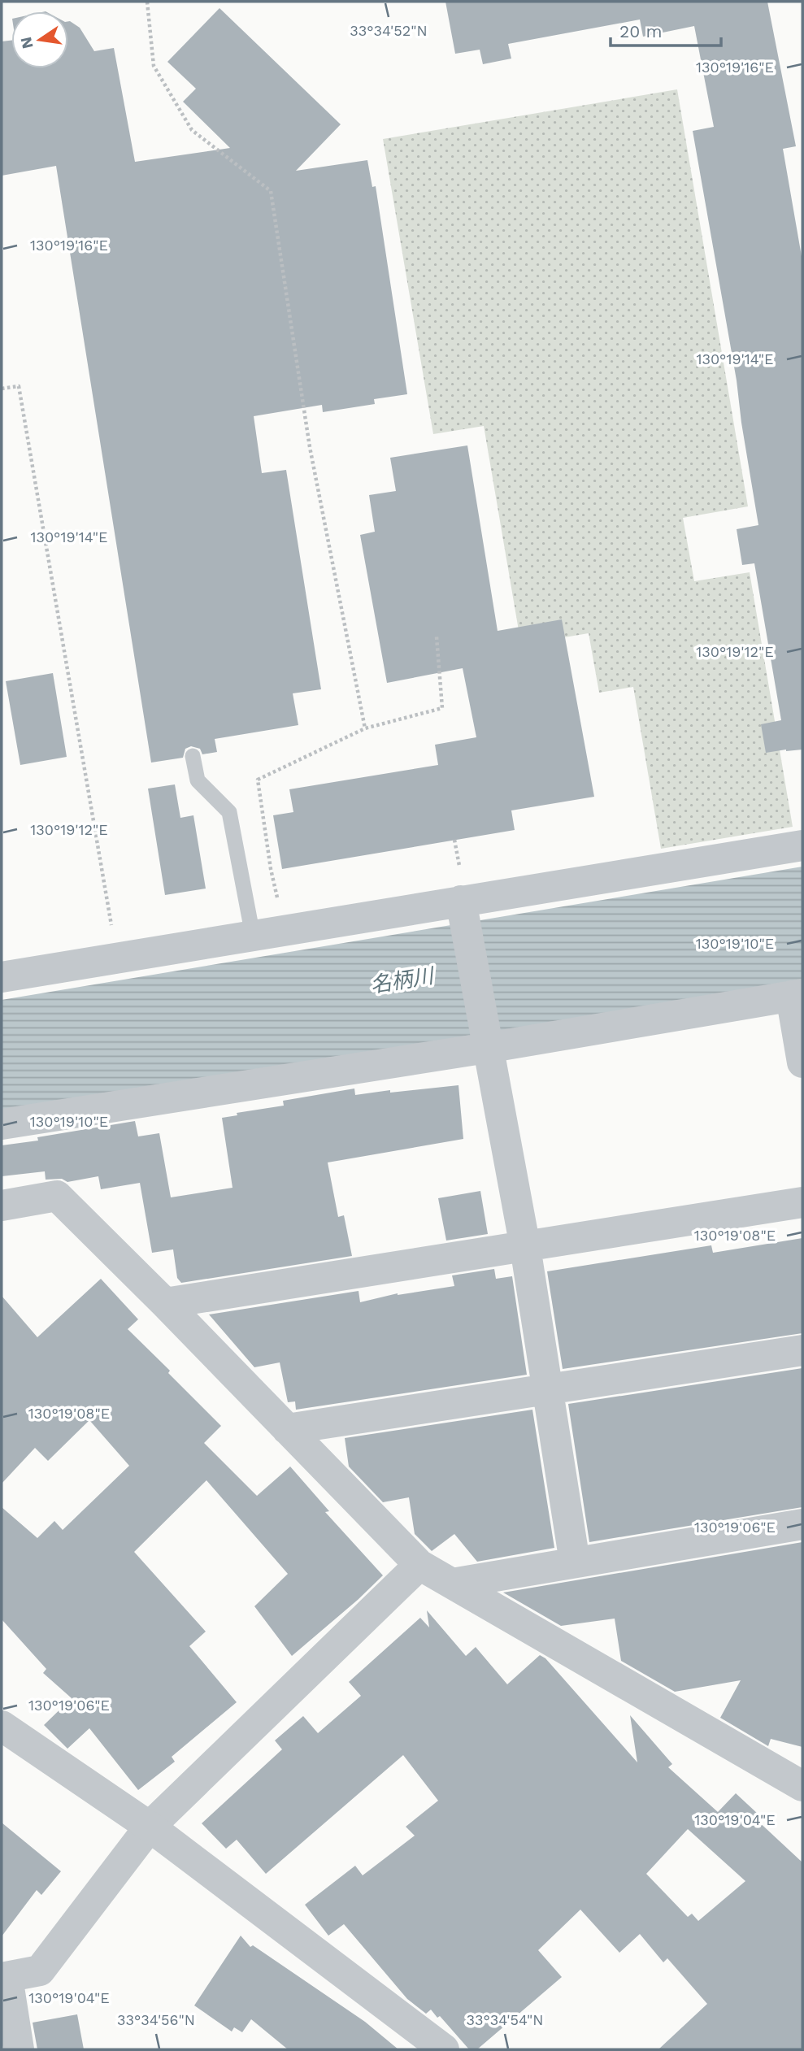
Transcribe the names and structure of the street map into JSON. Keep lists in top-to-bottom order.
{
  "water": ["名柄川"],
  "scale_bar": "20 m",
  "north": "left",
  "coordinates": [
    "33°34'52\"N",
    "130°19'16\"E",
    "130°19'14\"E",
    "130°19'12\"E",
    "130°19'10\"E",
    "130°19'08\"E",
    "130°19'06\"E",
    "130°19'04\"E",
    "33°34'56\"N",
    "33°34'54\"N"
  ]
}
